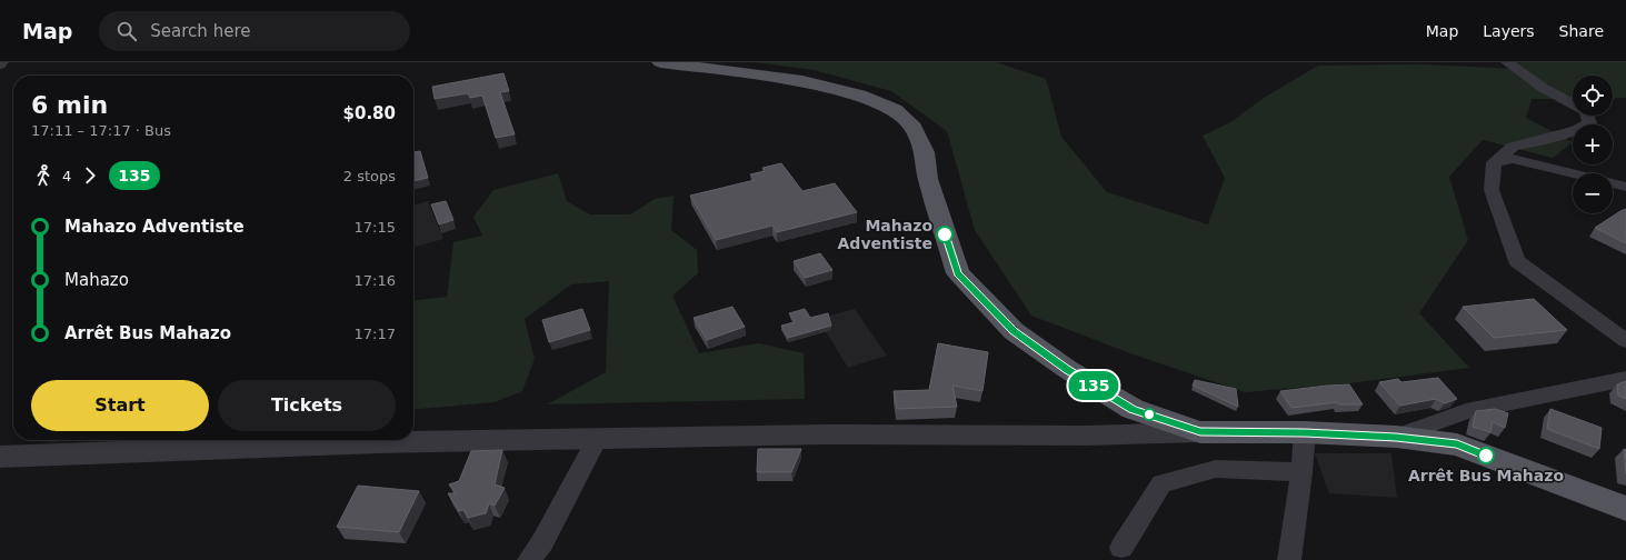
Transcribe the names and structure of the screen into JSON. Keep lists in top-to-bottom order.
{
  "places": ["Mahazo Adventiste", "Arrêt Bus Mahazo"],
  "lines": ["bus line 135"],
  "page": {
    "header": "Map",
    "search": "Search here",
    "nav": ["Map", "Layers", "Share"],
    "on_map": "135",
    "map_buttons": ["+", "−"],
    "heading": ["6 min", "17:11 – 17:17 · Bus", "$0.80"],
    "legs": ["4", "135", "2 stops"],
    "list": [
      {
        "name": "Mahazo Adventiste",
        "value": "17:15"
      },
      {
        "name": "Mahazo",
        "value": "17:16"
      },
      {
        "name": "Arrêt Bus Mahazo",
        "value": "17:17"
      }
    ],
    "buttons": ["Start", "Tickets"]
  }
}
